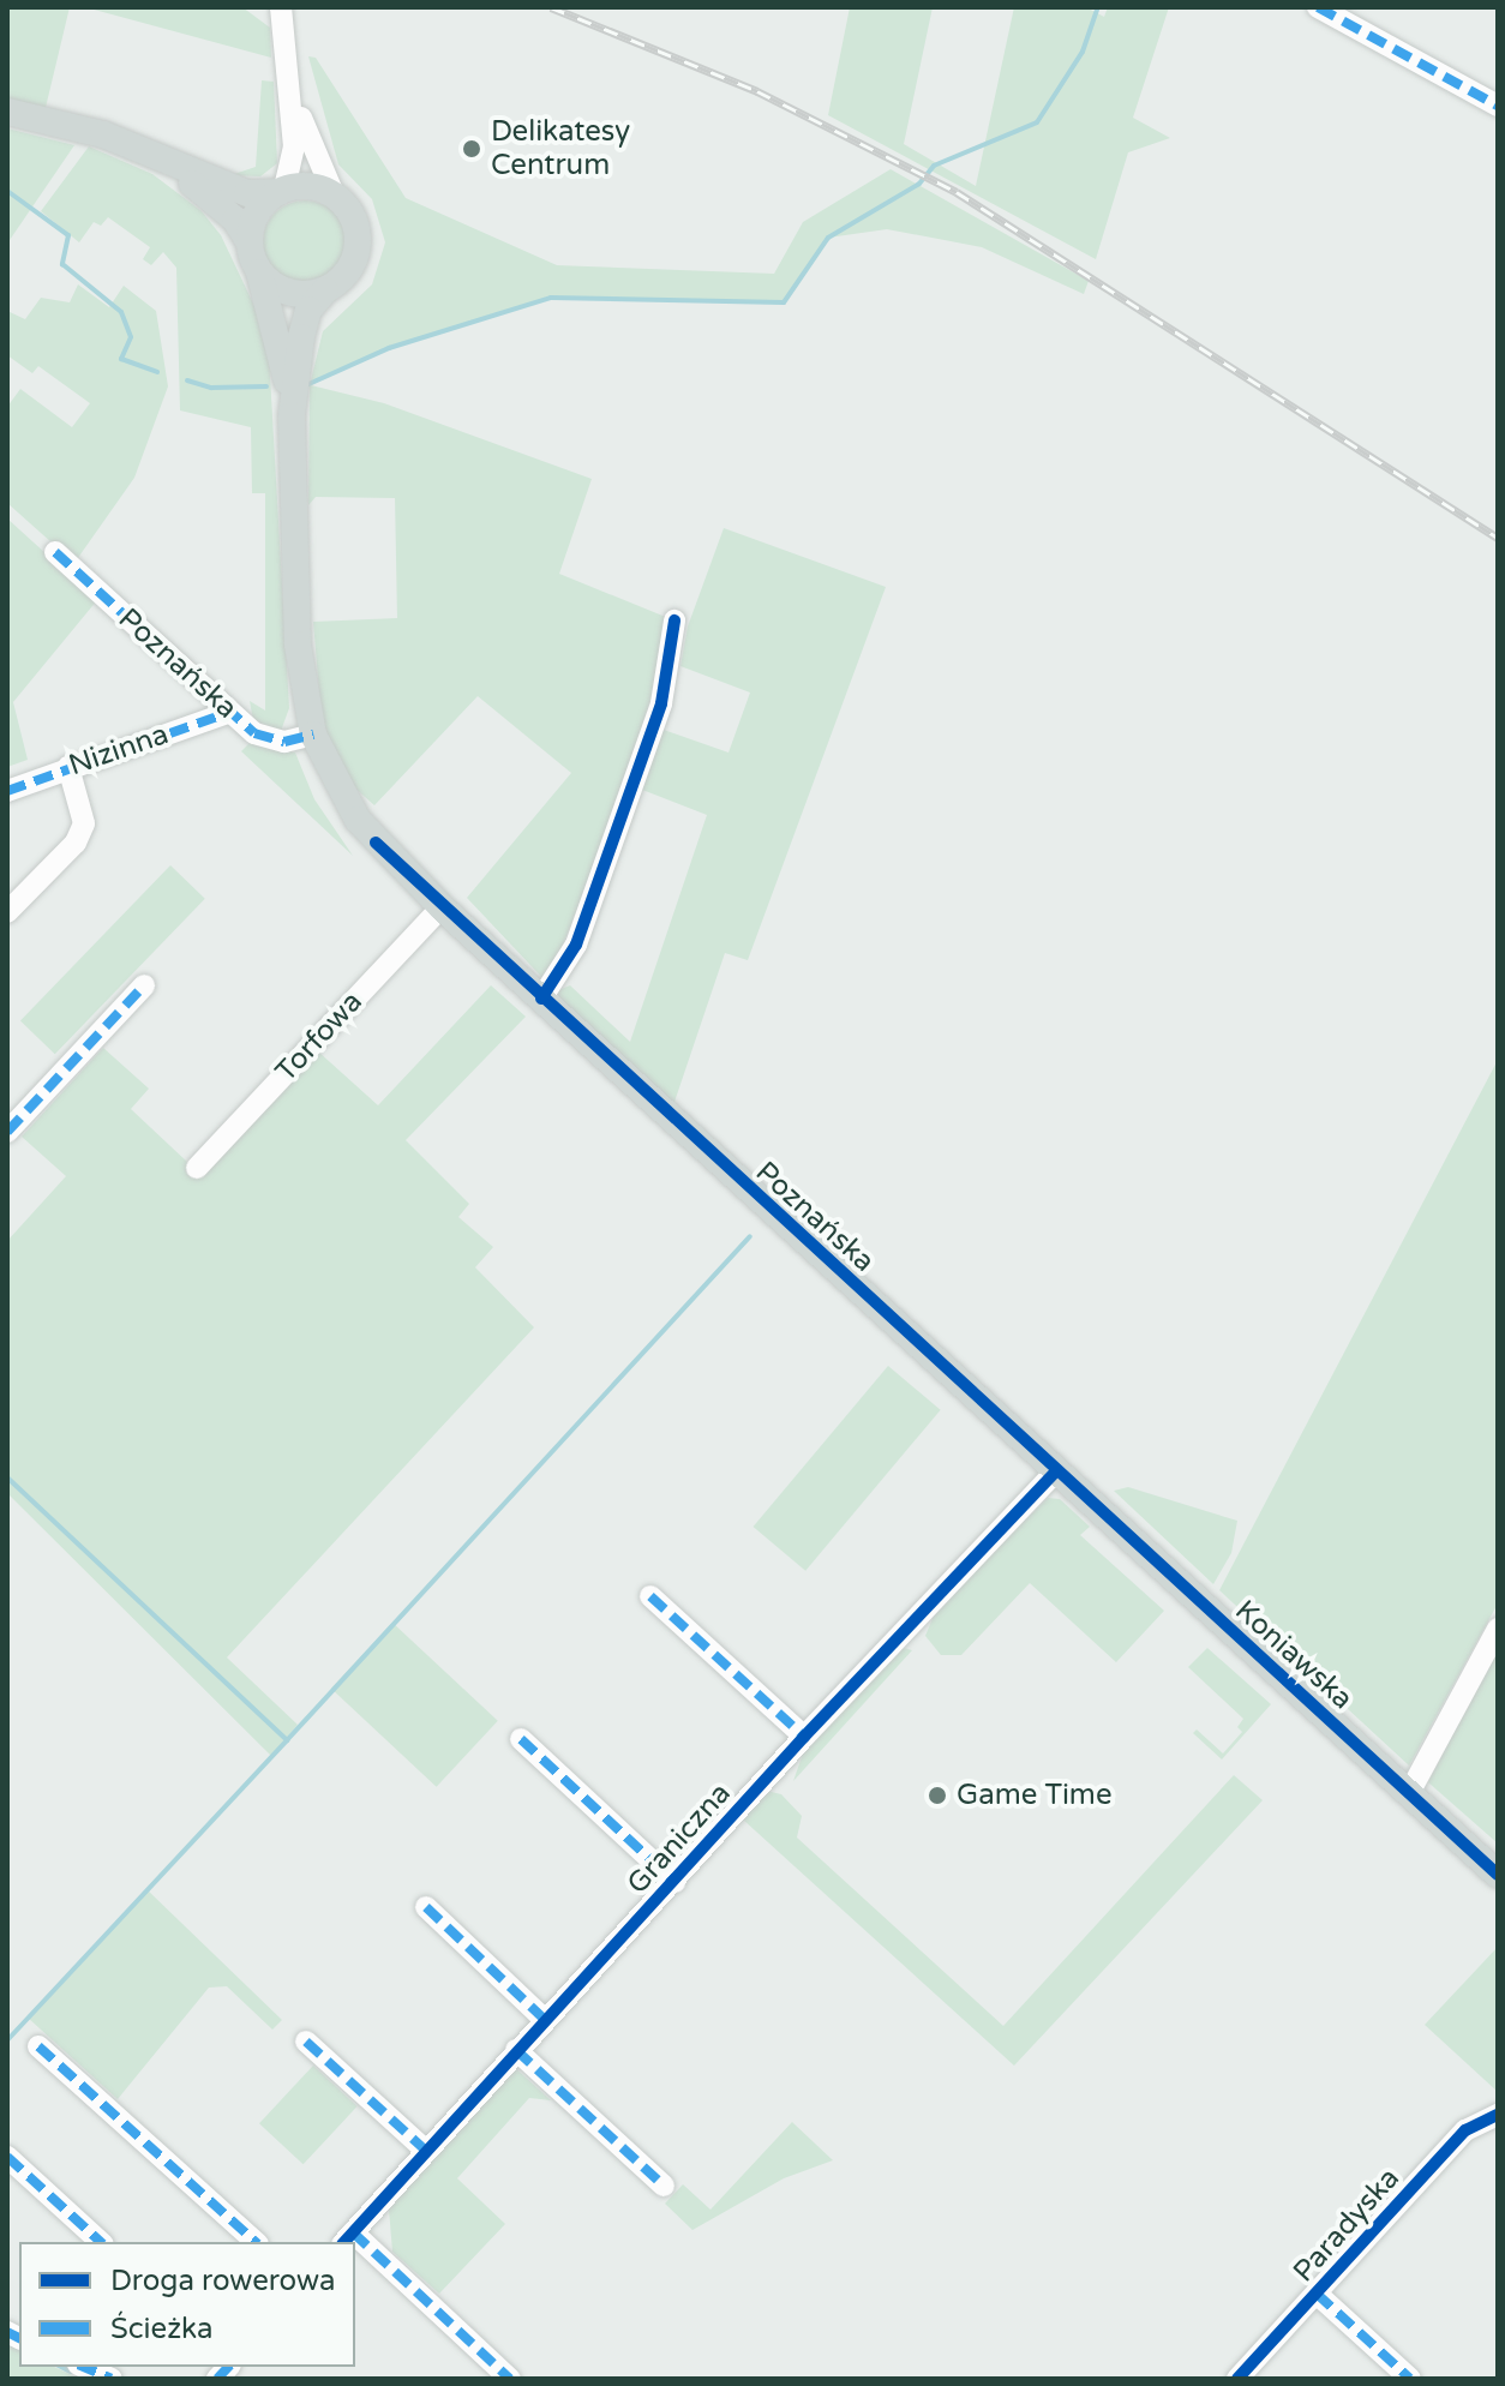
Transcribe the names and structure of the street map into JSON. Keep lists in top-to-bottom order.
{
  "streets": {
    "main road": ["Poznańska", "Koniawska"],
    "street": [
      "Nizinna",
      "Torfowa",
      "Graniczna",
      "Paradyska"
    ]
  },
  "crossings": [
    ["Poznańska", "Nizinna"],
    ["Poznańska", "Torfowa"],
    ["Poznańska", "Koniawska"],
    ["Poznańska", "Graniczna"],
    ["Koniawska", "Graniczna"]
  ],
  "places": ["Delikatesy Centrum", "Game Time"],
  "legend": ["Droga rowerowa", "Ścieżka"]
}
